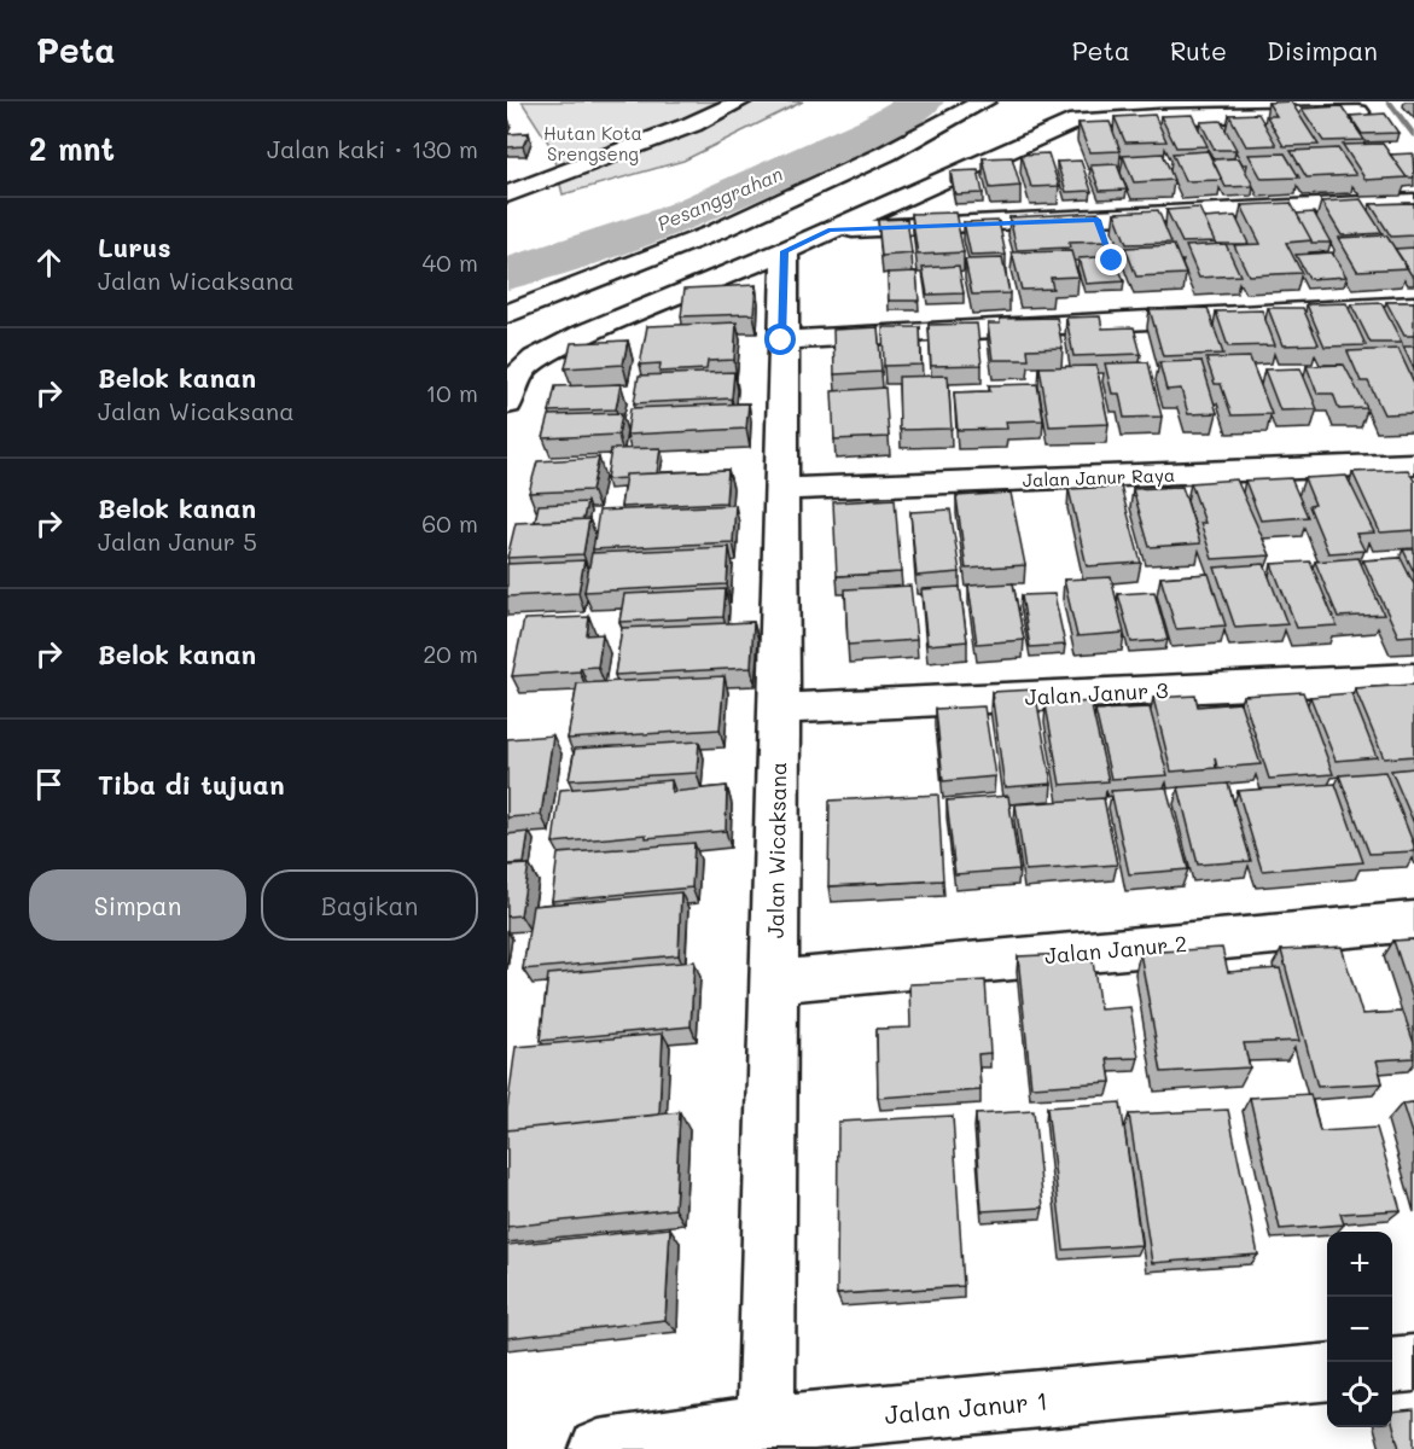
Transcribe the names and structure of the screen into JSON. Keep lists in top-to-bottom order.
{
  "streets": {
    "street": [
      "Jalan Janur Raya",
      "Jalan Janur 3",
      "Jalan Wicaksana",
      "Jalan Janur 2",
      "Jalan Janur 1"
    ]
  },
  "crossings": [
    ["Jalan Janur Raya", "Jalan Wicaksana"],
    ["Jalan Janur 3", "Jalan Wicaksana"],
    ["Jalan Wicaksana", "Jalan Janur 2"],
    ["Jalan Wicaksana", "Jalan Janur 1"]
  ],
  "water": ["Pesanggrahan"],
  "parks": ["Hutan Kota Srengseng"],
  "page": {
    "header": "Peta",
    "nav": ["Peta", "Rute", "Disimpan"],
    "heading": ["2 mnt", "Jalan kaki · 130 m"],
    "list": [
      ["Lurus", "Jalan Wicaksana", "40 m"],
      ["Belok kanan", "Jalan Wicaksana", "10 m"],
      ["Belok kanan", "Jalan Janur 5", "60 m"],
      ["Belok kanan", "20 m"],
      "Tiba di tujuan"
    ],
    "buttons": ["Simpan", "Bagikan"],
    "map_buttons": ["+", "−"]
  }
}
